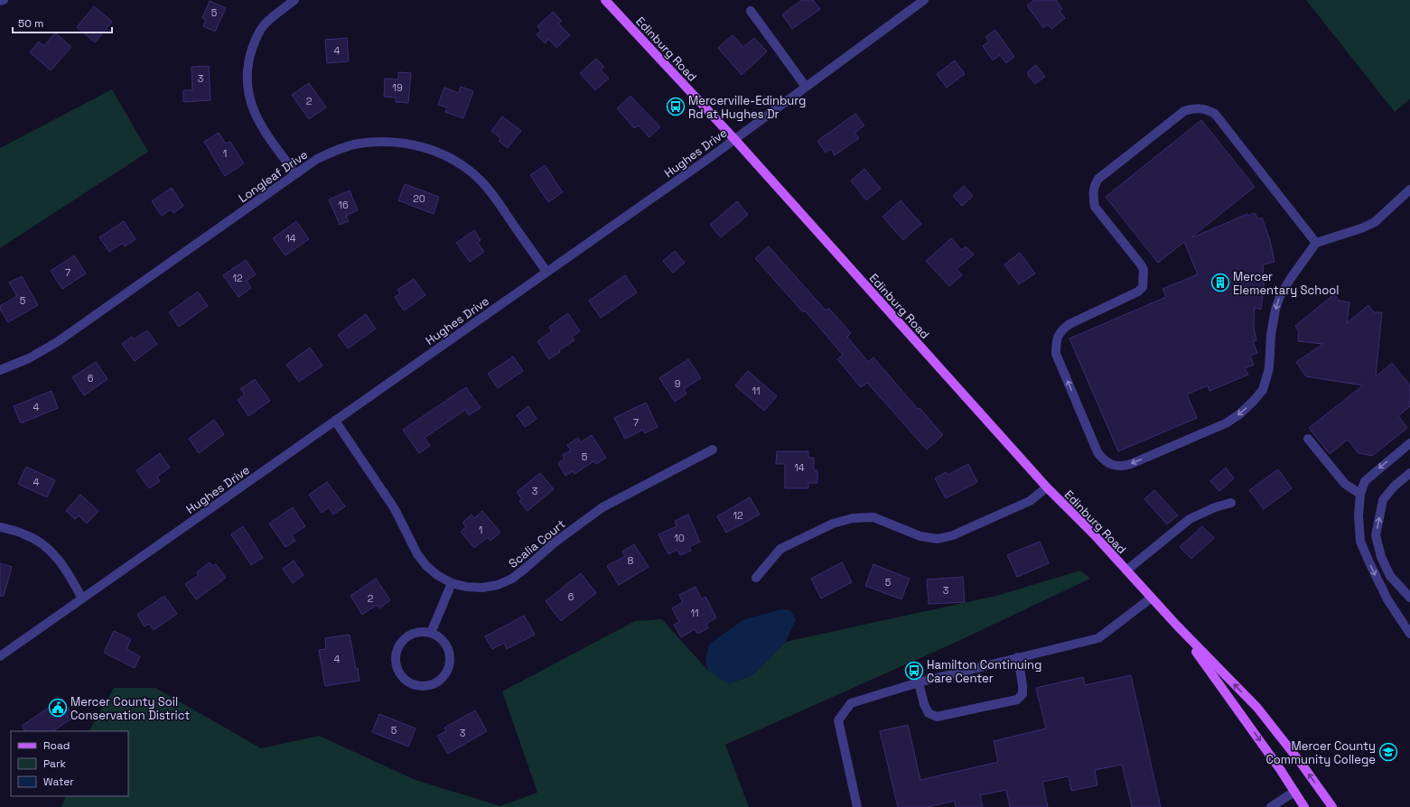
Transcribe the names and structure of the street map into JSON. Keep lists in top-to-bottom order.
{
  "streets": {
    "main road": ["Edinburg Road"],
    "street": ["Hughes Drive", "Longleaf Drive", "Scalia Court"]
  },
  "crossings": [
    ["Edinburg Road", "Hughes Drive"],
    ["Hughes Drive", "Longleaf Drive"],
    ["Hughes Drive", "Scalia Court"]
  ],
  "places": {
    "bus stop": ["Mercerville-Edinburg Rd at Hughes Dr", "Hamilton Continuing Care Center"],
    "building": ["Mercer Elementary School"],
    "public building": ["Mercer County Soil Conservation District"],
    "school or university": ["Mercer County Community College"]
  },
  "house_numbers": [
    "5",
    "4",
    "3",
    "19",
    "2",
    "1",
    "20",
    "16",
    "14",
    "7",
    "12",
    "5",
    "6",
    "9",
    "11",
    "4",
    "7",
    "5",
    "14",
    "4",
    "3",
    "12",
    "1",
    "10",
    "8",
    "5",
    "3",
    "6",
    "2",
    "11",
    "4",
    "5",
    "3"
  ],
  "legend": ["Road", "Park", "Water"],
  "scale_bar": "50 m"
}
